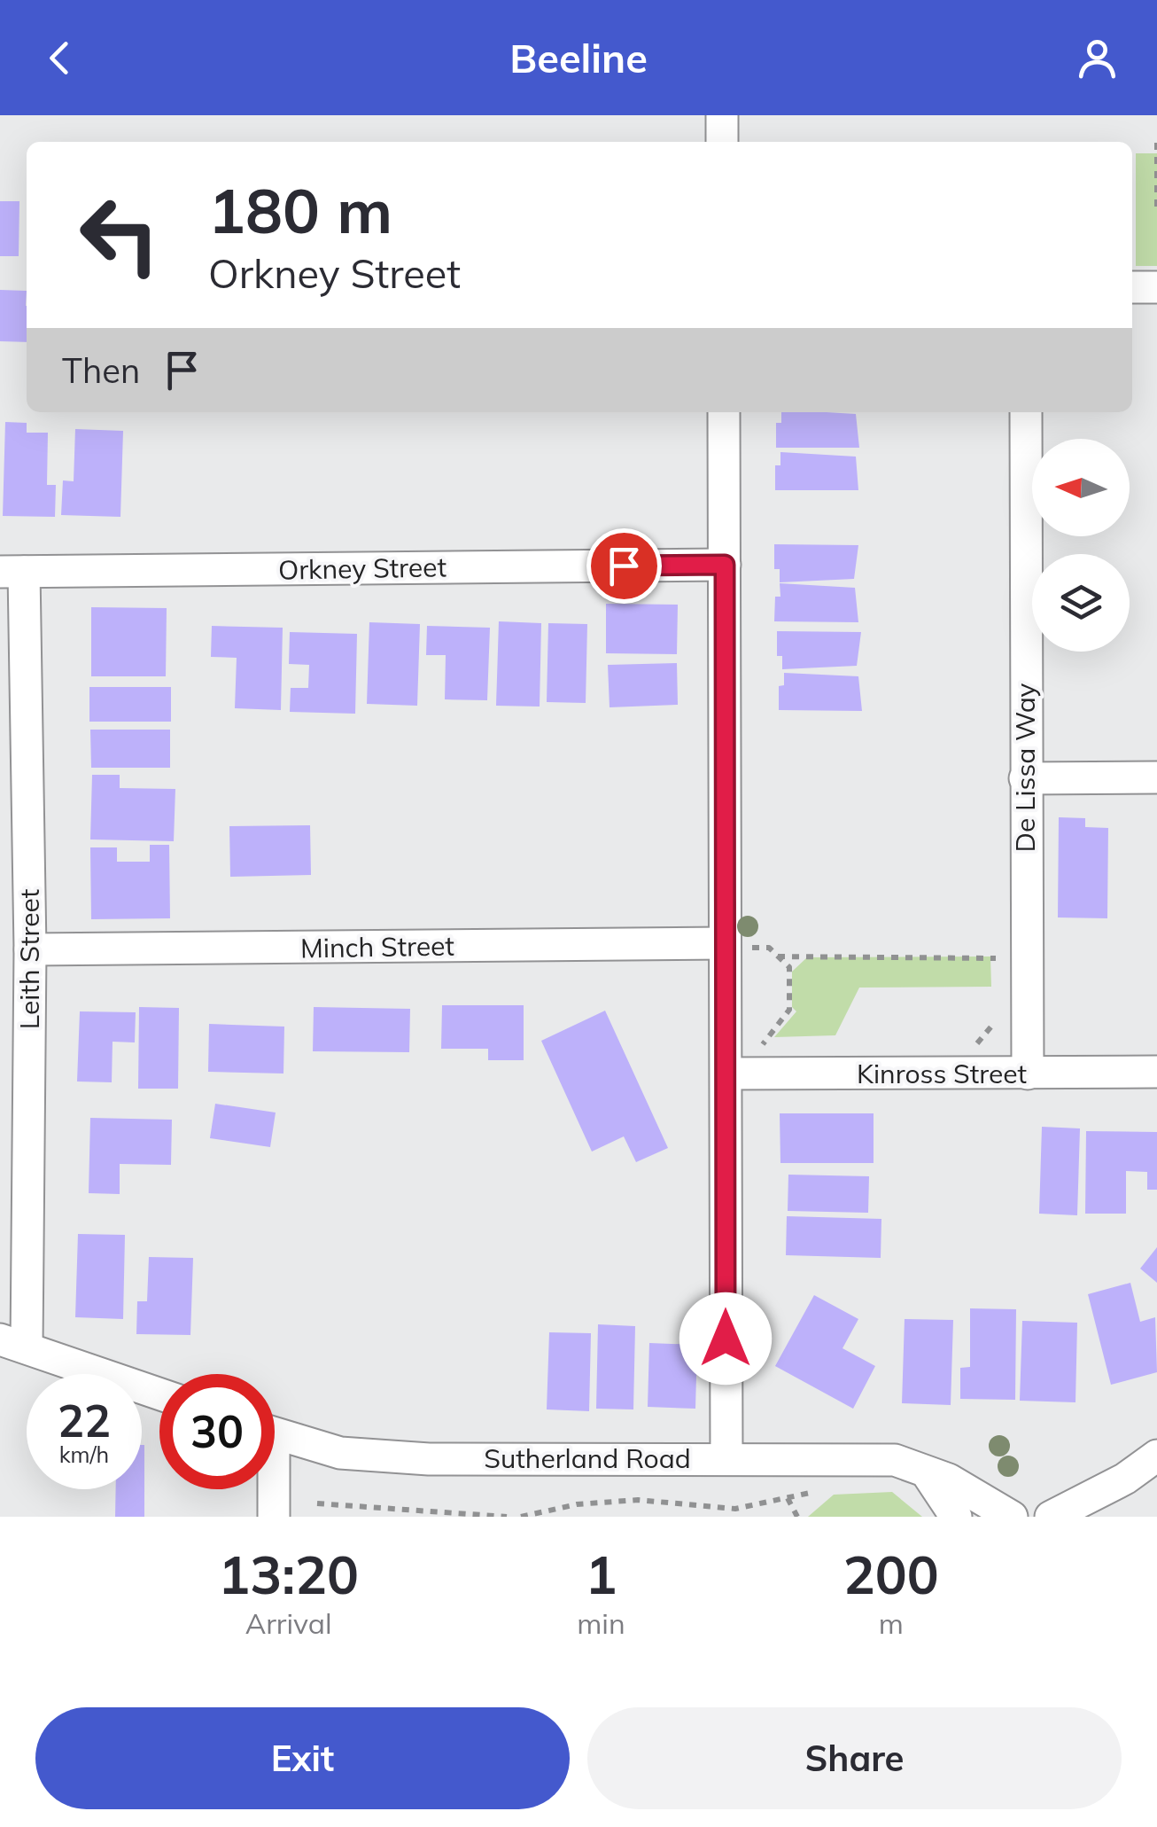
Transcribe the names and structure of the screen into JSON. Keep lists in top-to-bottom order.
{
  "streets": {
    "street": [
      "Orkney Street",
      "De Lissa Way",
      "Minch Street",
      "Leith Street",
      "Kinross Street",
      "Sutherland Road"
    ]
  },
  "crossings": [
    ["Orkney Street", "Leith Street"],
    ["De Lissa Way", "Kinross Street"],
    ["Minch Street", "Leith Street"]
  ],
  "north": "left",
  "page": {
    "header": "Beeline",
    "turn": ["180 m", "Orkney Street"],
    "then": "Then",
    "speed": "22 km/h",
    "limit": "30",
    "eta": [
      "13:20",
      "Arrival",
      "1",
      "min",
      "200",
      "m"
    ],
    "buttons": ["Exit", "Share"]
  }
}
